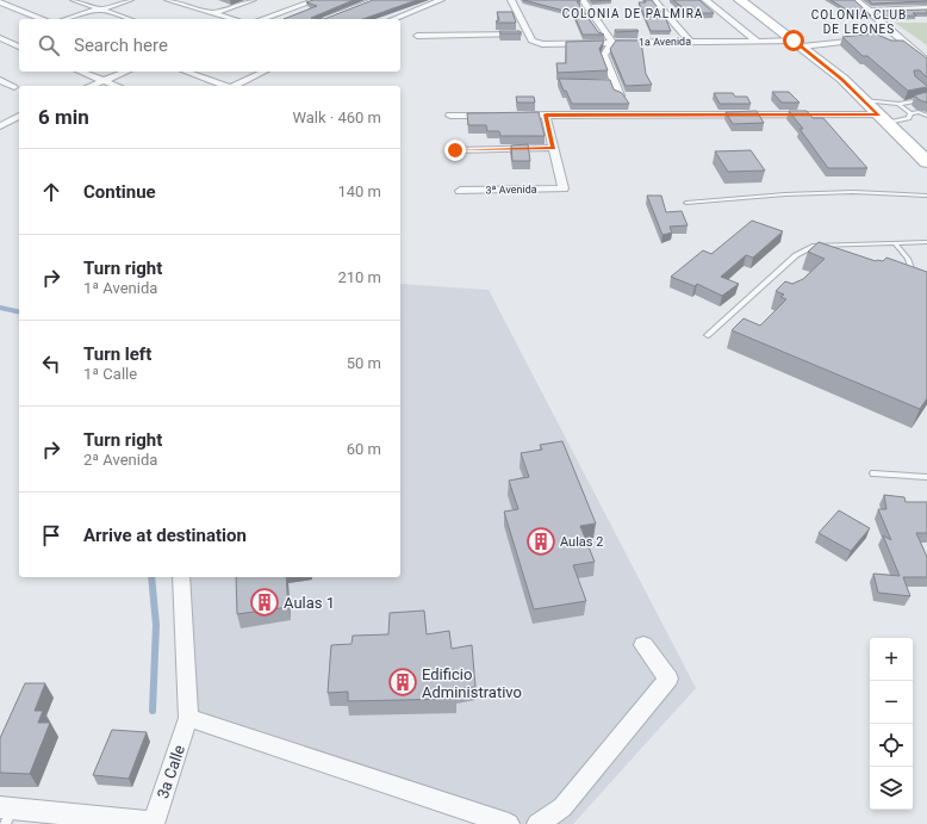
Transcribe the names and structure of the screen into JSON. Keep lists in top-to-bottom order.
{
  "streets": {
    "street": ["1a Avenida", "3ª Avenida", "3a Calle"]
  },
  "districts": ["COLONIA DE PALMIRA", "COLONIA CLUB DE LEONES"],
  "places": {
    "building": ["Aulas 2", "Aulas 1", "Edificio Administrativo"]
  },
  "page": {
    "search": "Search here",
    "heading": ["6 min", "Walk · 460 m"],
    "list": [
      ["Continue", "140 m"],
      ["Turn right", "1ª Avenida", "210 m"],
      ["Turn left", "1ª Calle", "50 m"],
      ["Turn right", "2ª Avenida", "60 m"],
      "Arrive at destination"
    ],
    "map_buttons": ["+", "−"]
  }
}
